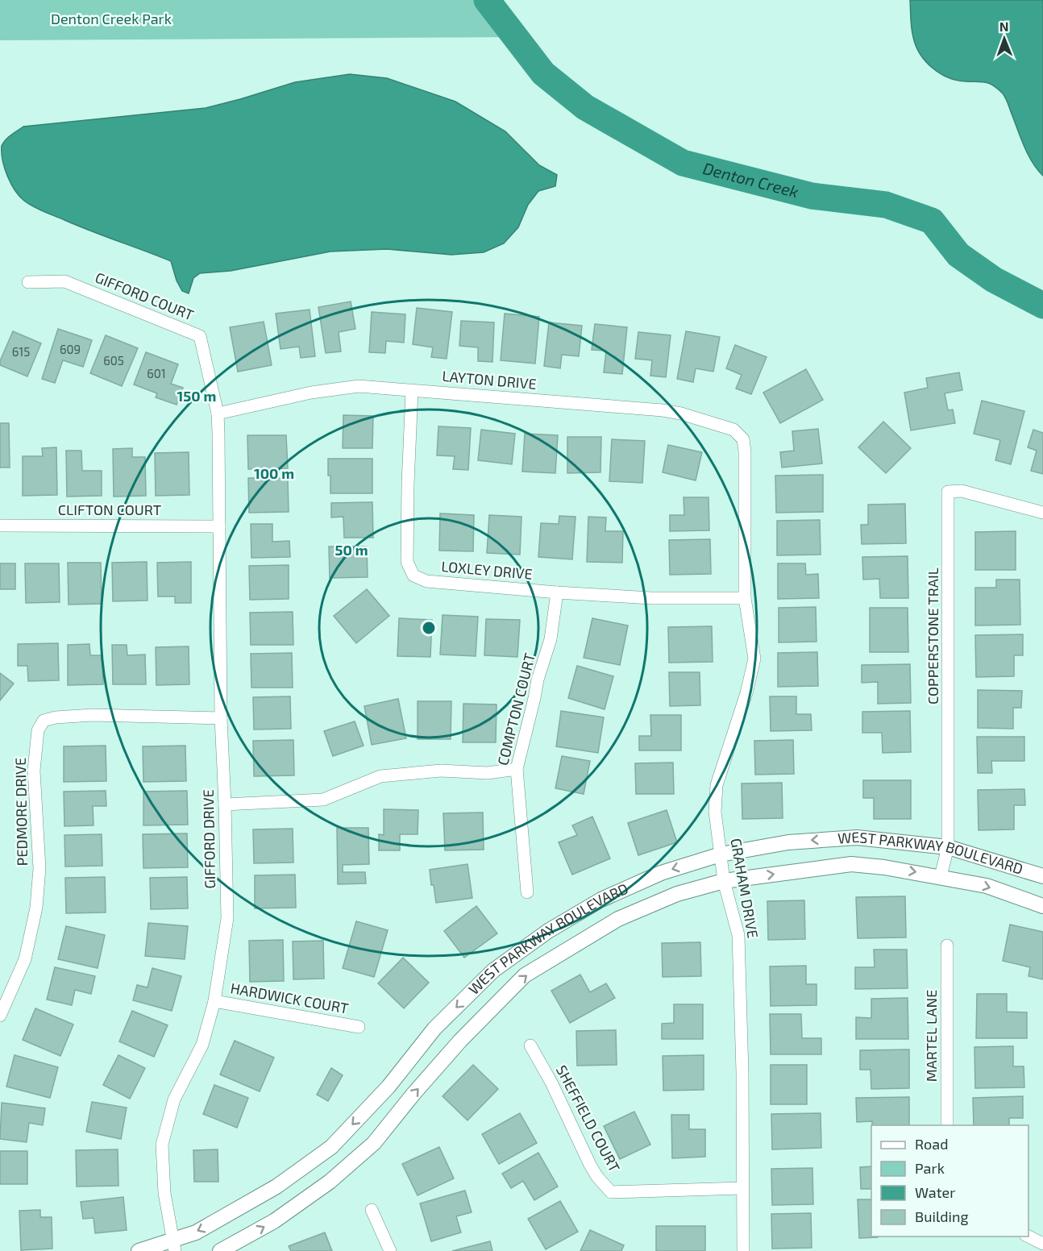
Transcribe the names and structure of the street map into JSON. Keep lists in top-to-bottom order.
{
  "streets": {
    "street": [
      "GIFFORD COURT",
      "LAYTON DRIVE",
      "CLIFTON COURT",
      "LOXLEY DRIVE",
      "COPPERSTONE TRAIL",
      "COMPTON COURT",
      "PEDMORE DRIVE",
      "GIFFORD DRIVE",
      "WEST PARKWAY BOULEVARD",
      "GRAHAM DRIVE",
      "HARDWICK COURT",
      "MARTEL LANE",
      "SHEFFIELD COURT"
    ]
  },
  "crossings": [
    ["GIFFORD COURT", "LAYTON DRIVE"],
    ["GIFFORD COURT", "GIFFORD DRIVE"],
    ["LAYTON DRIVE", "LOXLEY DRIVE"],
    ["LAYTON DRIVE", "GIFFORD DRIVE"],
    ["LAYTON DRIVE", "GRAHAM DRIVE"],
    ["CLIFTON COURT", "GIFFORD DRIVE"],
    ["LOXLEY DRIVE", "COMPTON COURT"],
    ["LOXLEY DRIVE", "GRAHAM DRIVE"],
    ["COPPERSTONE TRAIL", "WEST PARKWAY BOULEVARD"],
    ["PEDMORE DRIVE", "GIFFORD DRIVE"],
    ["GIFFORD DRIVE", "WEST PARKWAY BOULEVARD"],
    ["GIFFORD DRIVE", "HARDWICK COURT"],
    ["WEST PARKWAY BOULEVARD", "GRAHAM DRIVE"],
    ["GRAHAM DRIVE", "SHEFFIELD COURT"]
  ],
  "water": ["Denton Creek"],
  "parks": ["Denton Creek Park"],
  "house_numbers": [
    "609",
    "615",
    "605",
    "601"
  ],
  "legend": [
    "Road",
    "Park",
    "Water",
    "Building"
  ],
  "north": "top",
  "rings": ["150 m", "100 m", "50 m"]
}
